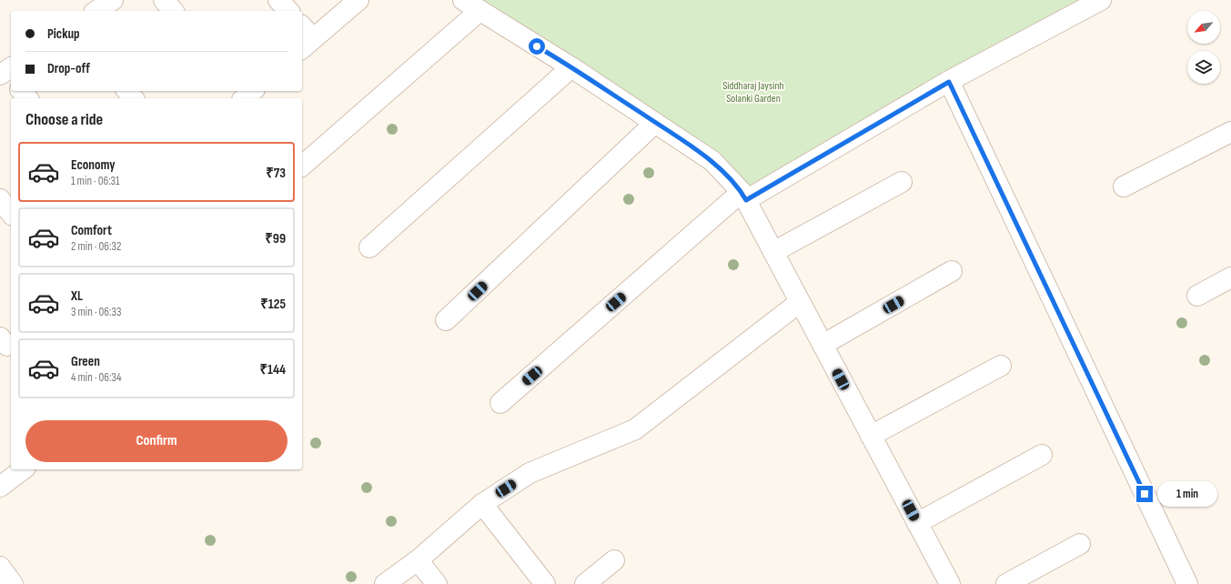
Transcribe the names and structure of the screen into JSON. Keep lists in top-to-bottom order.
{
  "parks": ["Siddharaj Jaysinh Solanki Garden"],
  "north": "bottom left",
  "page": {
    "banner": ["Pickup", "Drop-off"],
    "heading": "Choose a ride",
    "list": [
      {
        "name": "Economy",
        "note": "1 min · 06:31",
        "value": "₹73"
      },
      {
        "name": "Comfort",
        "note": "2 min · 06:32",
        "value": "₹99"
      },
      {
        "name": "XL",
        "note": "3 min · 06:33",
        "value": "₹125"
      },
      {
        "name": "Green",
        "note": "4 min · 06:34",
        "value": "₹144"
      }
    ],
    "buttons": "Confirm",
    "bubble": "1 min"
  }
}
